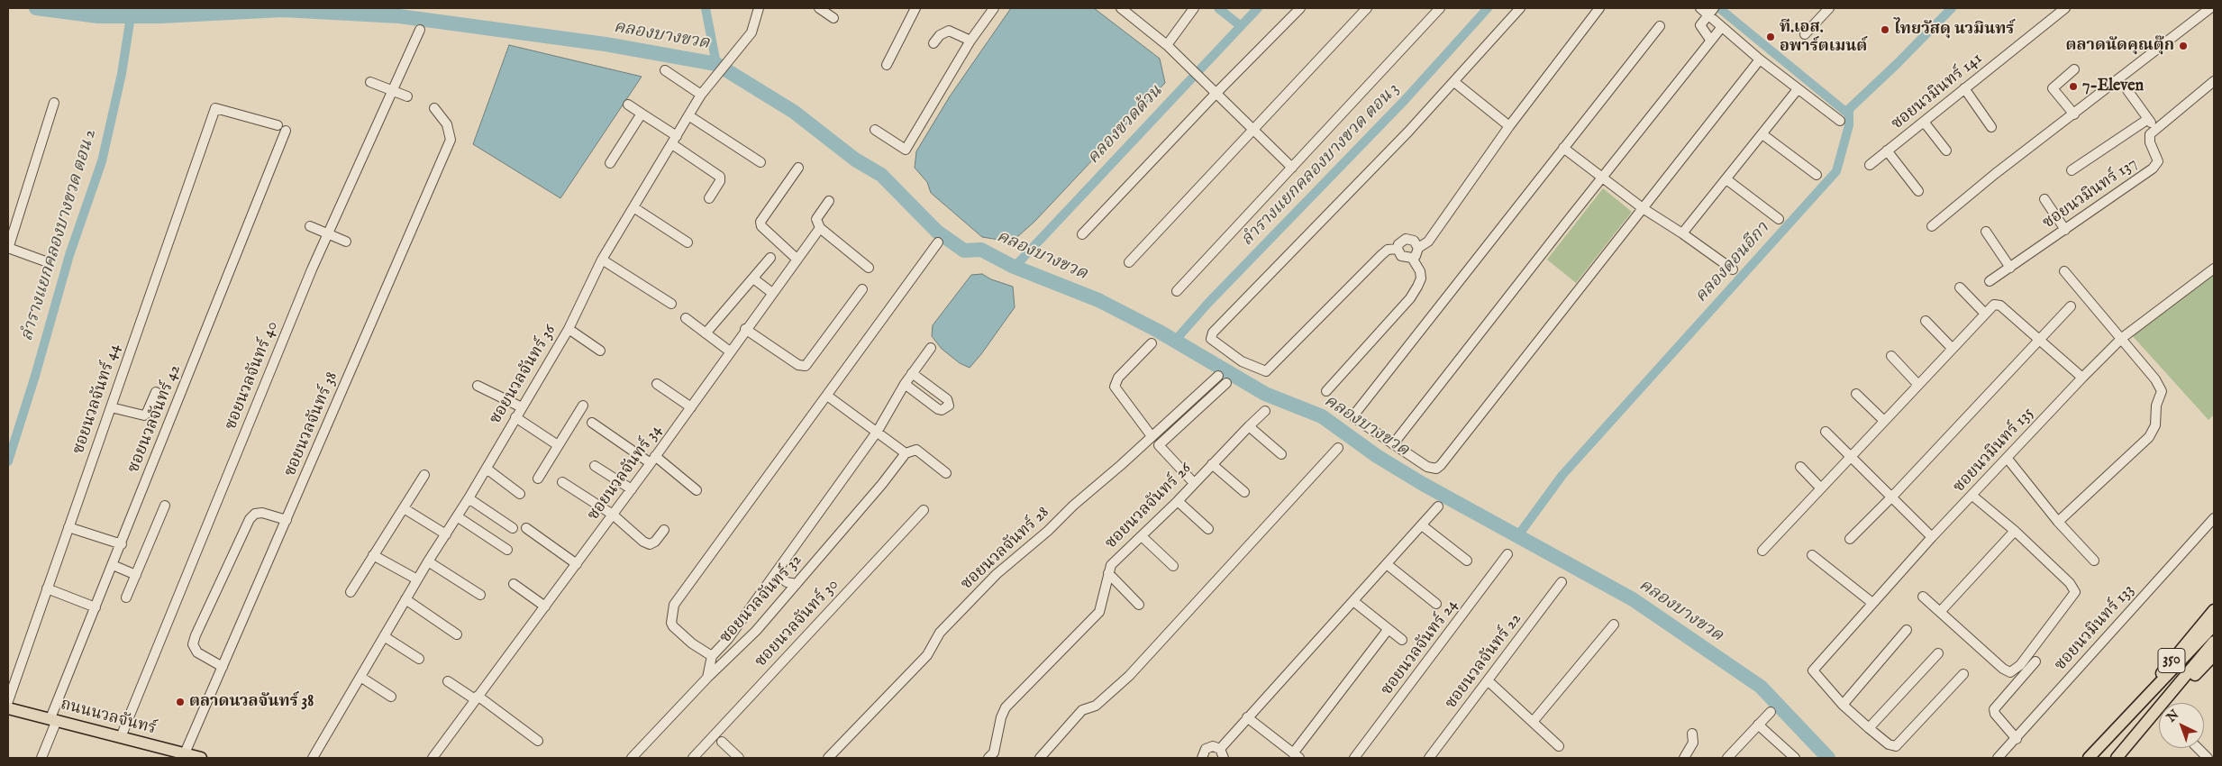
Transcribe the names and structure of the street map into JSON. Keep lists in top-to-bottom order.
{
  "streets": {
    "main road": ["350", "ถนนนวลจันทร์"],
    "street": [
      "ซอยนวมินทร์ 141",
      "ซอยนวมินทร์ 137",
      "ซอยนวลจันทร์ 36",
      "ซอยนวลจันทร์ 40",
      "ซอยนวลจันทร์ 44",
      "ซอยนวลจันทร์ 42",
      "ซอยนวลจันทร์ 38",
      "ซอยนวมินทร์ 135",
      "ซอยนวลจันทร์ 34",
      "ซอยนวลจันทร์ 26",
      "ซอยนวลจันทร์ 28",
      "ซอยนวลจันทร์ 32",
      "ซอยนวลจันทร์ 30",
      "ซอยนวมินทร์ 133",
      "ซอยนวลจันทร์ 24",
      "ซอยนวลจันทร์ 22"
    ]
  },
  "crossings": [
    ["ซอยนวลจันทร์ 40", "ถนนนวลจันทร์"],
    ["ซอยนวลจันทร์ 44", "ซอยนวลจันทร์ 42"],
    ["ซอยนวลจันทร์ 42", "ถนนนวลจันทร์"],
    ["ซอยนวลจันทร์ 38", "ถนนนวลจันทร์"]
  ],
  "water": [
    "คลองบางขวด",
    "คลองขวดด้วน",
    "ลำรางแยกคลองบางขวด ตอน 3",
    "ลำรางแยกคลองบางขวด ตอน 2",
    "คลองดอนอีกา"
  ],
  "places": [
    "ไทยวัสดุ นวมินทร์",
    "ที.เอส. อพาร์ตเมนต์",
    "ตลาดนัดคุณตุ๊ก",
    "7-Eleven",
    "ตลาดนวลจันทร์ 38"
  ],
  "north": "top left"
}
